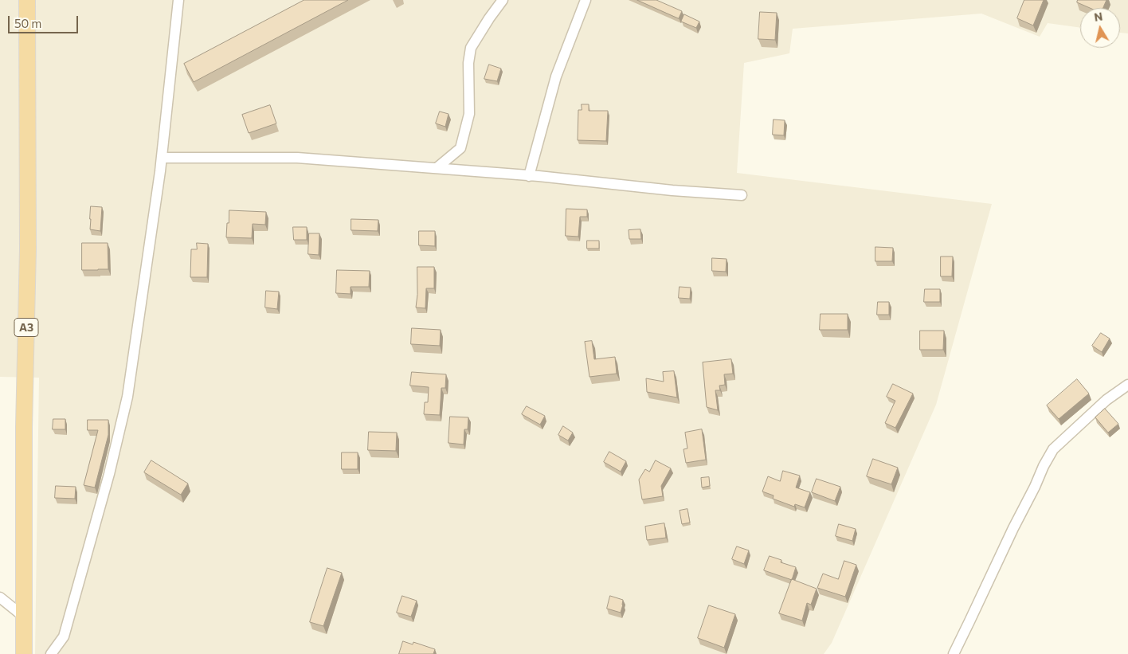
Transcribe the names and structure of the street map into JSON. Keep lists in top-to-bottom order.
{
  "streets": {
    "highway": ["A3"]
  },
  "scale_bar": "50 m",
  "north": "top"
}
